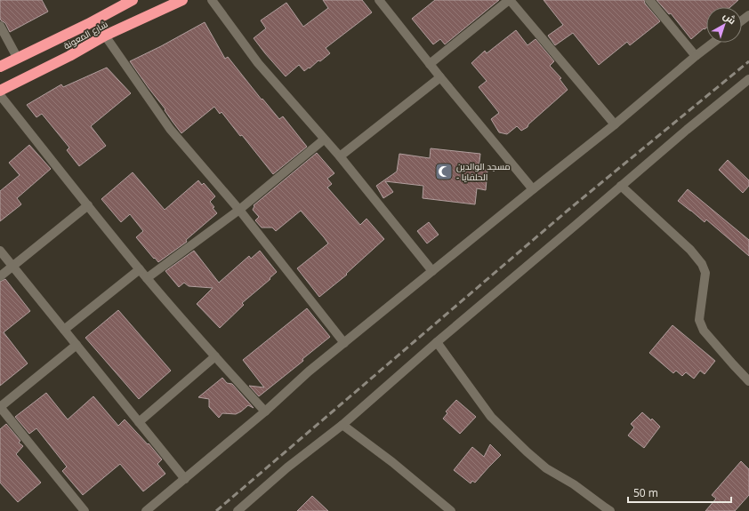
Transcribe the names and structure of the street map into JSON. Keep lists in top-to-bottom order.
{
  "streets": {
    "highway": ["شارع المعونة"]
  },
  "places": {
    "mosque": ["مسجد الوالدين - الحلفايا"]
  },
  "scale_bar": "50 m",
  "north": "top right"
}
